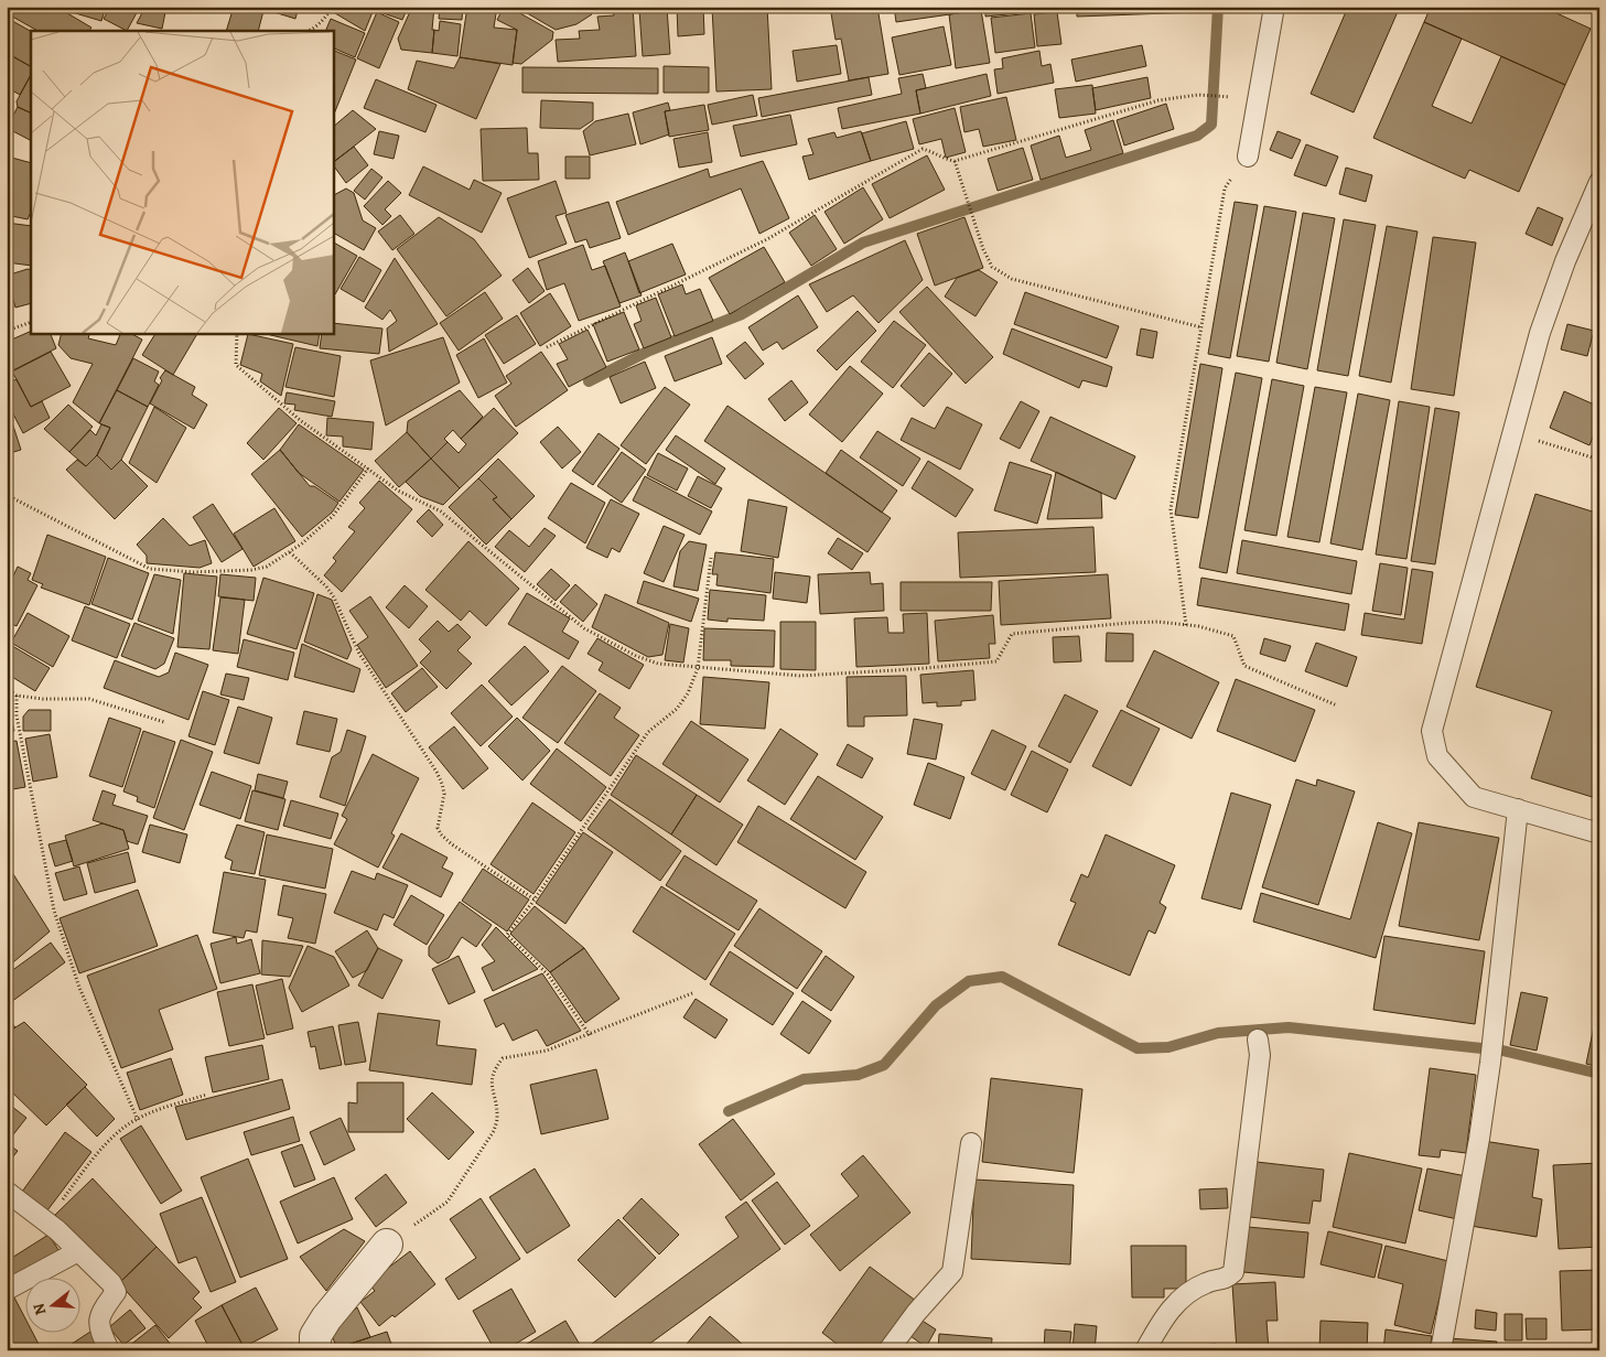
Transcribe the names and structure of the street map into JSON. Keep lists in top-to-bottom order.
{
  "north": "left"
}
